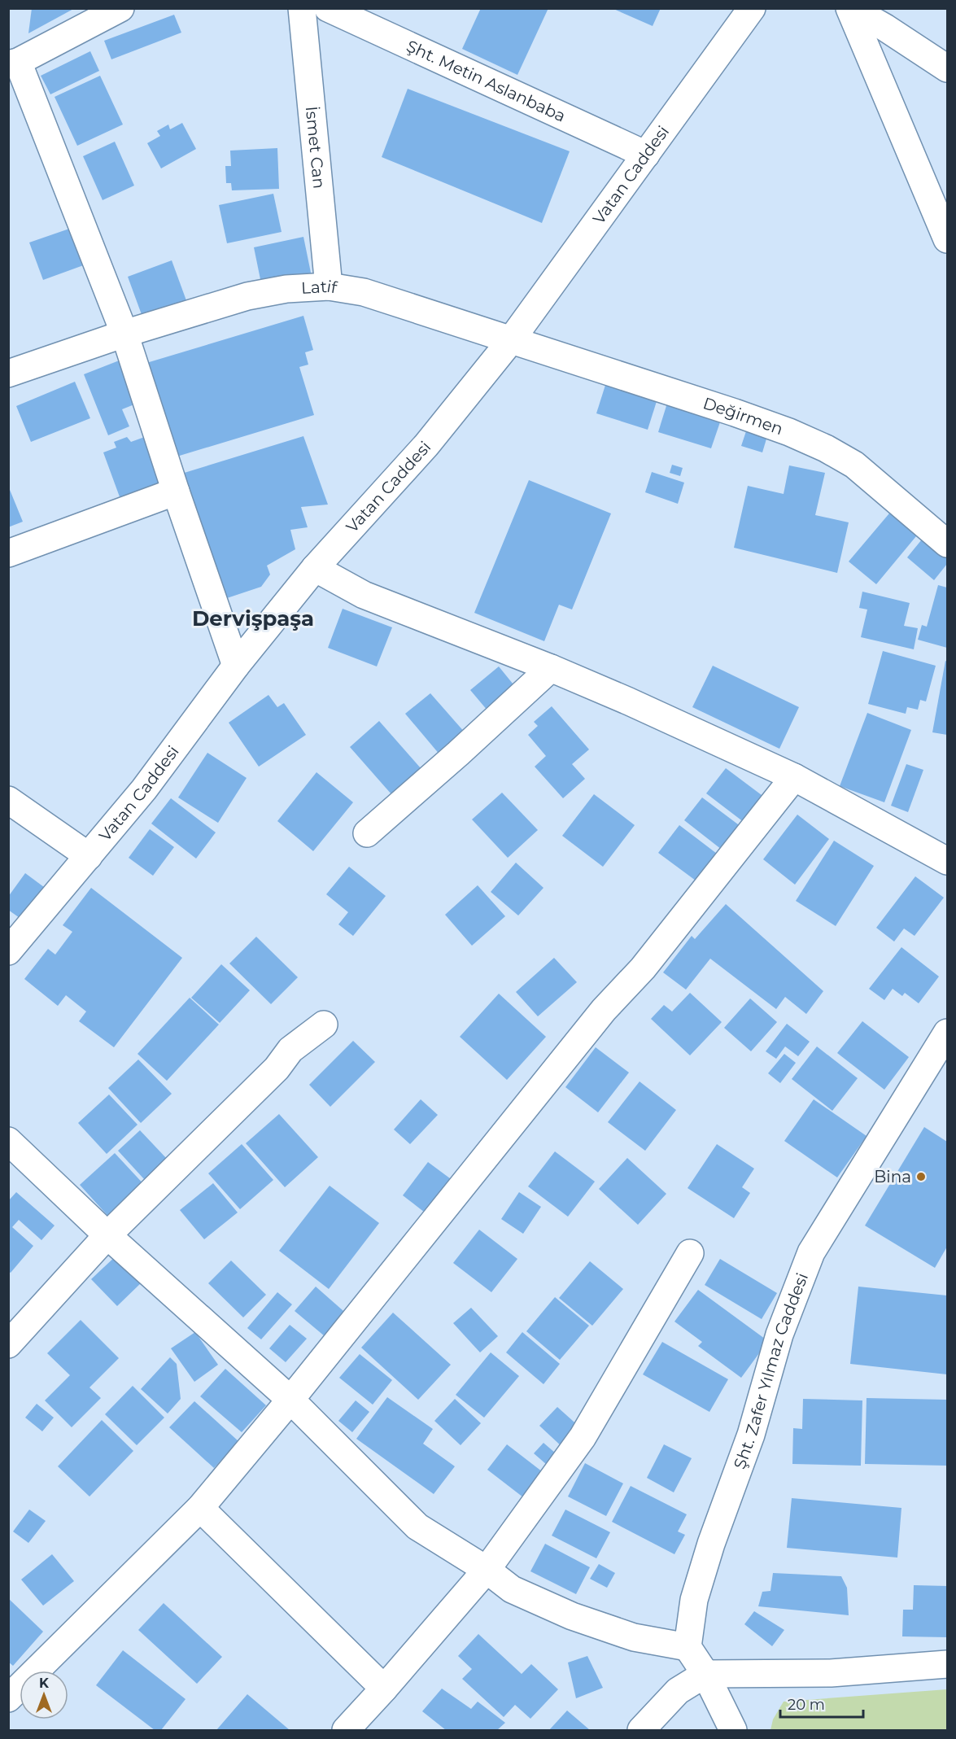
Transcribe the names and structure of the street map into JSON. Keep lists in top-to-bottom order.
{
  "streets": {
    "street": [
      "Şht. Metin Aslanbaba",
      "İsmet Can",
      "Vatan Caddesi",
      "Latif",
      "Değirmen",
      "Şht. Zafer Yılmaz Caddesi"
    ]
  },
  "crossings": [
    ["Şht. Metin Aslanbaba", "Vatan Caddesi"],
    ["İsmet Can", "Latif"],
    ["Vatan Caddesi", "Latif"],
    ["Vatan Caddesi", "Değirmen"],
    ["Latif", "Değirmen"]
  ],
  "districts": ["Dervişpaşa"],
  "places": ["Bina"],
  "scale_bar": "20 m",
  "north": "top"
}
